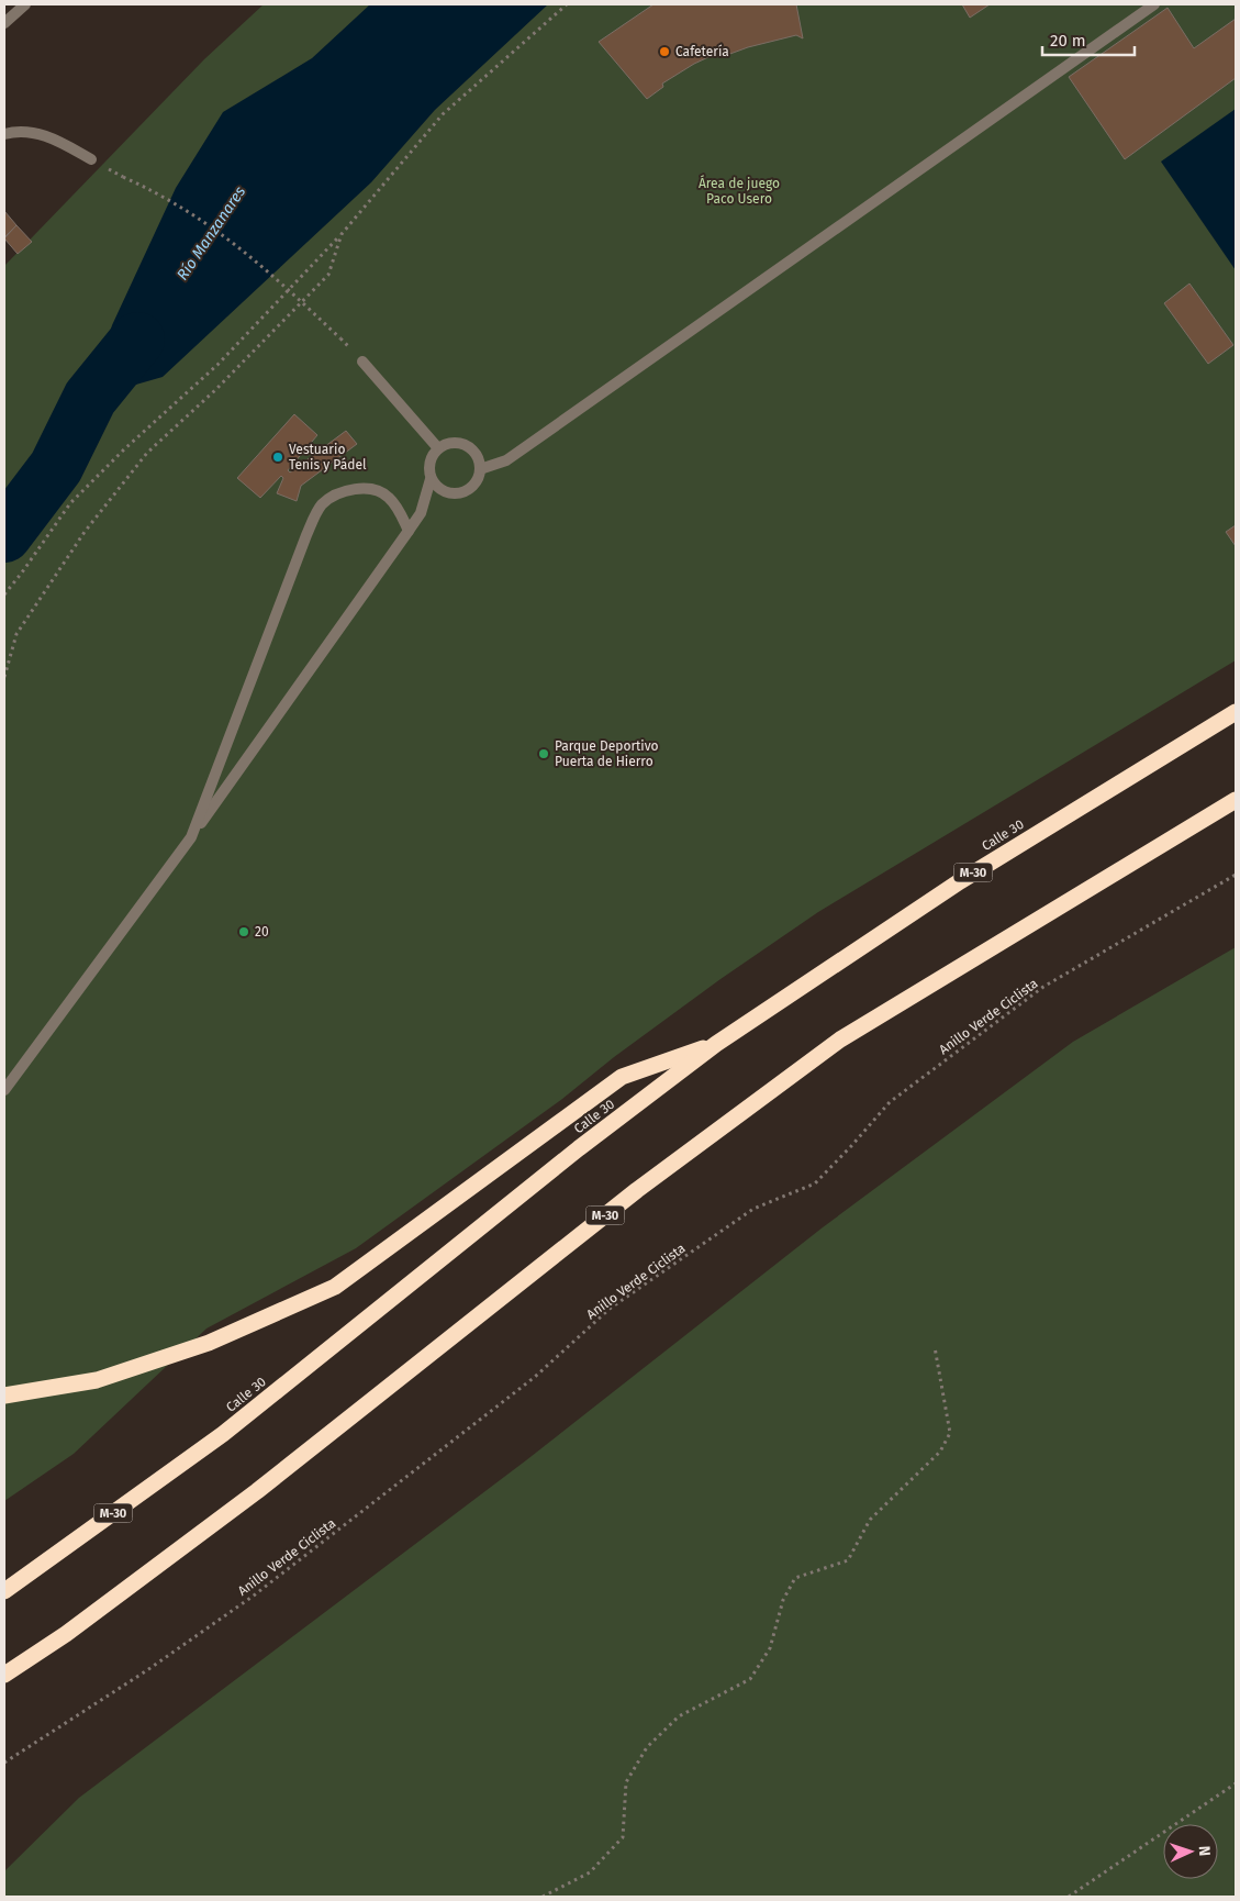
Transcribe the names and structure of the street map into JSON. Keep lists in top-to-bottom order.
{
  "streets": {
    "highway": ["Calle 30", "M-30"],
    "path": ["Anillo Verde Ciclista"]
  },
  "water": ["Río Manzanares"],
  "parks": ["Área de juego Paco Usero"],
  "places": [
    "Cafetería",
    "Vestuario Tenis y Pádel",
    "Parque Deportivo Puerta de Hierro",
    "20"
  ],
  "scale_bar": "20 m",
  "north": "right"
}
